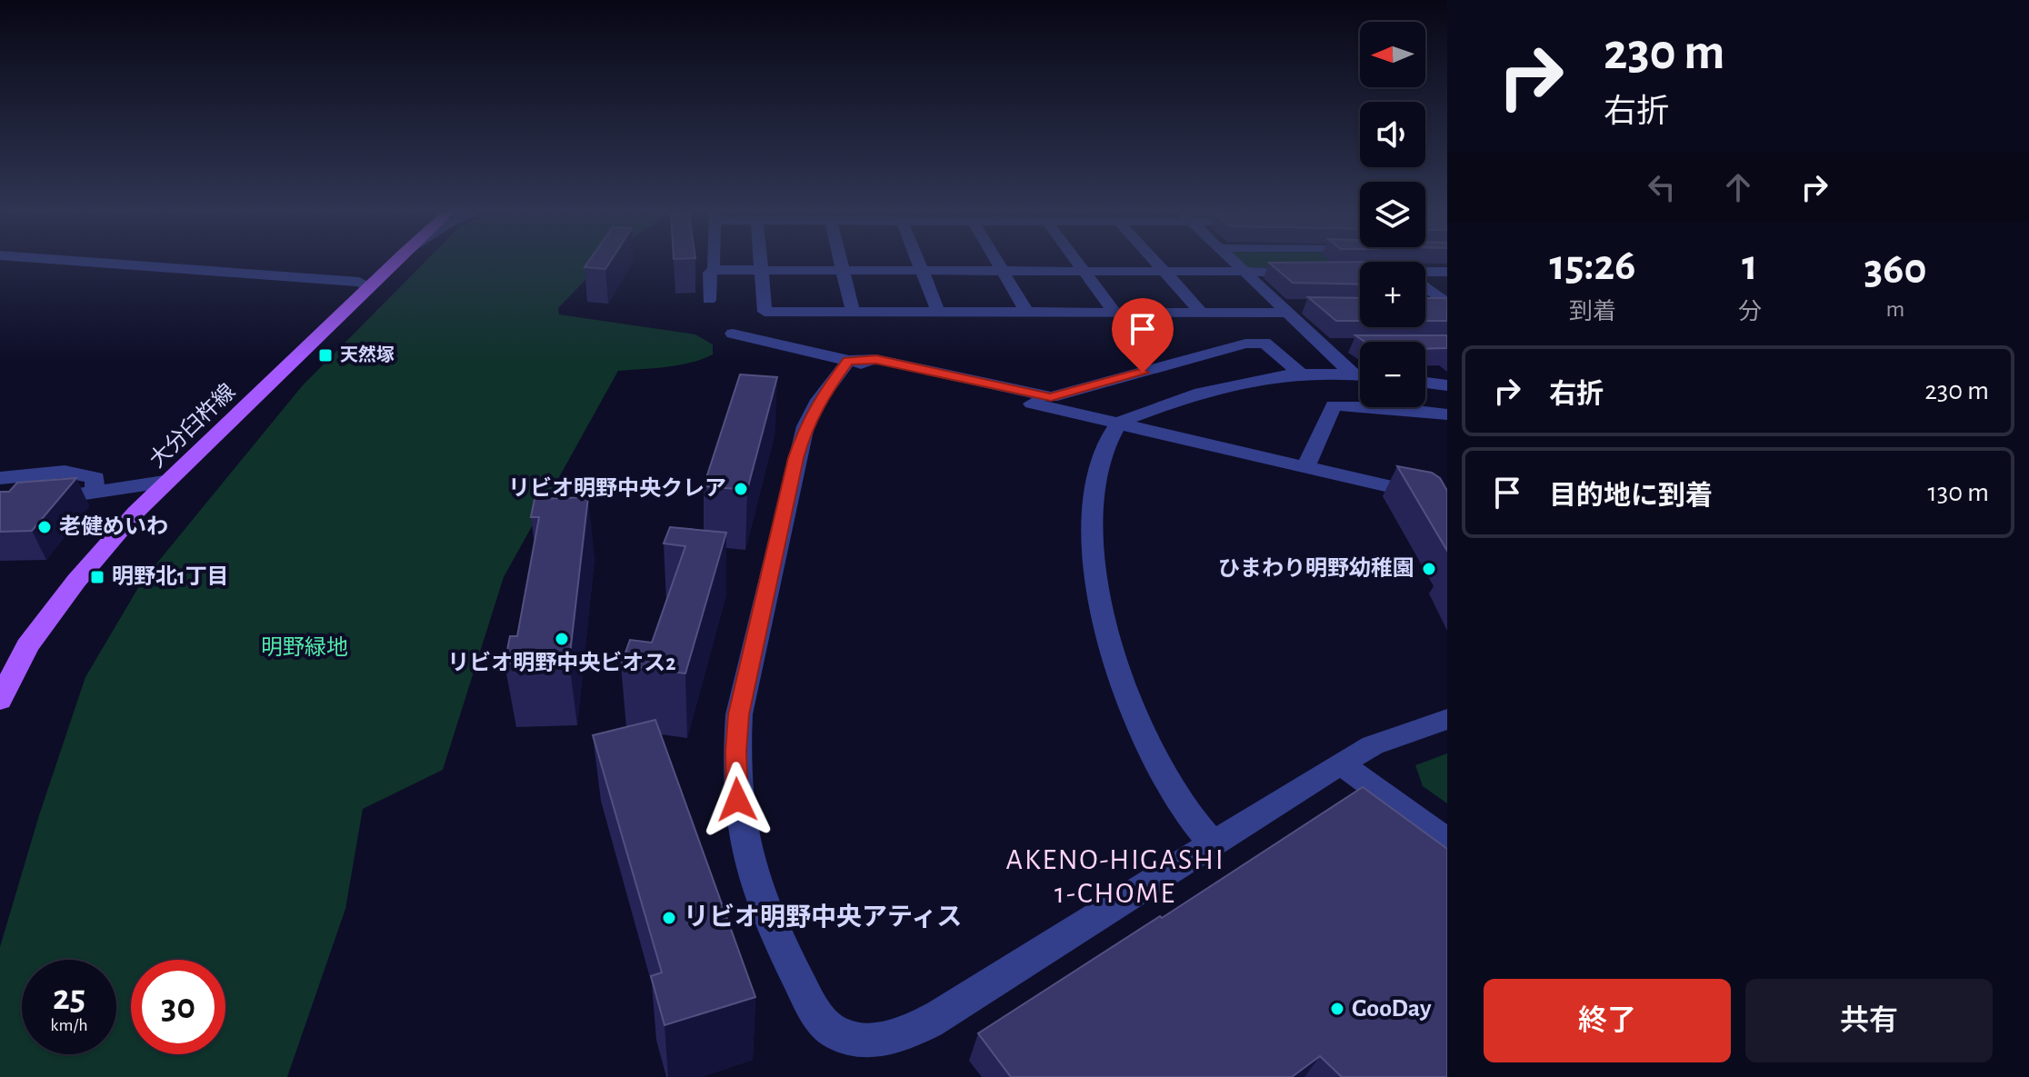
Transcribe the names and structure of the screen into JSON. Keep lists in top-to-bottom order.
{
  "streets": {
    "main road": ["大分臼杵線"]
  },
  "districts": ["AKENO-HIGASHI 1-CHOME"],
  "parks": ["明野緑地"],
  "places": {
    "transit": ["天然塚", "明野北1丁目"],
    "other": [
      "リビオ明野中央クレア",
      "老健めいわ",
      "ひまわり明野幼稚園",
      "リビオ明野中央ビオス2",
      "リビオ明野中央アティス",
      "GooDay"
    ]
  },
  "north": "left",
  "page": {
    "turn": ["230 m", "右折"],
    "map_buttons": ["+", "−"],
    "eta": [
      "15:26",
      "到着",
      "1",
      "分",
      "360",
      "m"
    ],
    "list": [
      {
        "name": "右折",
        "value": "230 m"
      },
      {
        "name": "目的地に到着",
        "value": "130 m"
      }
    ],
    "speed": "25 km/h",
    "limit": "30",
    "buttons": ["終了", "共有"]
  }
}
